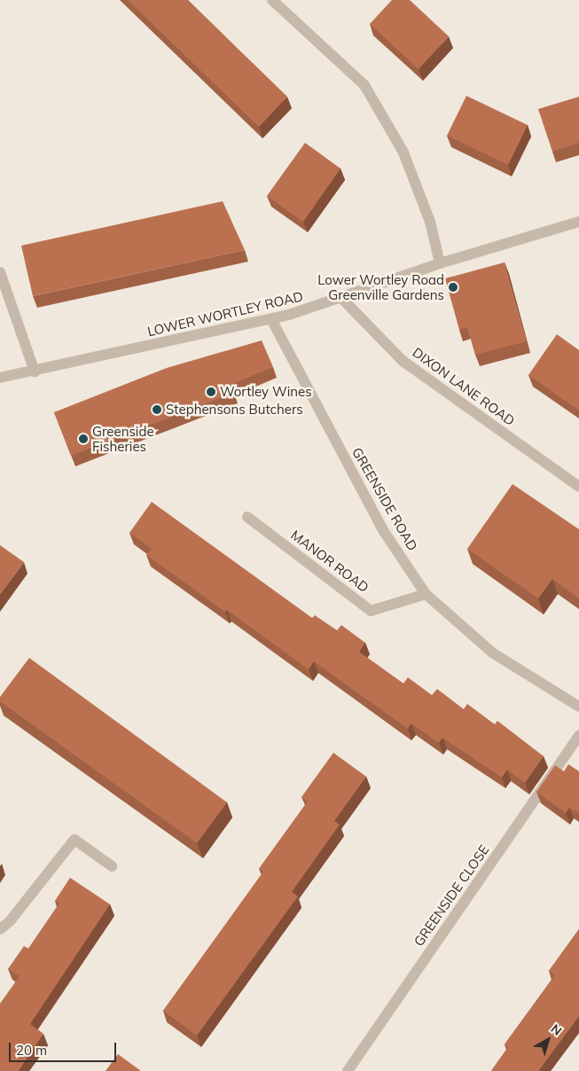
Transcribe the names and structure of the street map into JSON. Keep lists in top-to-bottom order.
{
  "streets": {
    "street": [
      "LOWER WORTLEY ROAD",
      "DIXON LANE ROAD",
      "GREENSIDE ROAD",
      "MANOR ROAD",
      "GREENSIDE CLOSE"
    ]
  },
  "crossings": [
    ["LOWER WORTLEY ROAD", "DIXON LANE ROAD"],
    ["LOWER WORTLEY ROAD", "GREENSIDE ROAD"],
    ["GREENSIDE ROAD", "MANOR ROAD"]
  ],
  "places": [
    "Lower Wortley Road Greenville Gardens",
    "Wortley Wines",
    "Stephensons Butchers",
    "Greenside Fisheries"
  ],
  "scale_bar": "20 m",
  "north": "top right"
}
